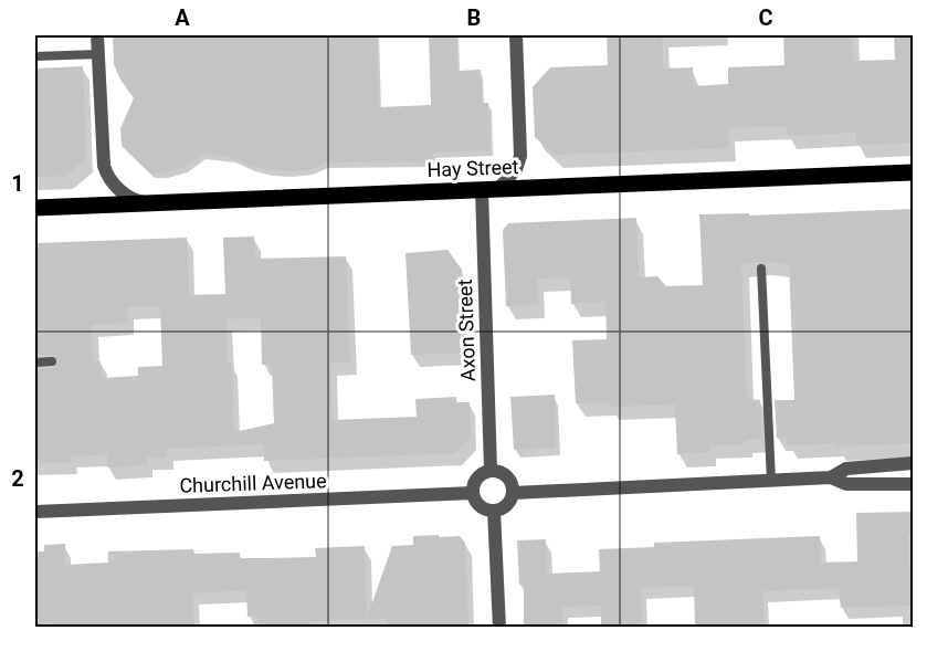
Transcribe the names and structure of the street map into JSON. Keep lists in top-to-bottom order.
{
  "streets": {
    "main road": ["Hay Street"],
    "street": ["Axon Street", "Churchill Avenue"]
  },
  "crossings": [
    ["Hay Street", "Axon Street"],
    ["Axon Street", "Churchill Avenue"]
  ],
  "grid": {
    "columns": ["A", "B", "C"],
    "rows": ["1", "2"]
  }
}
